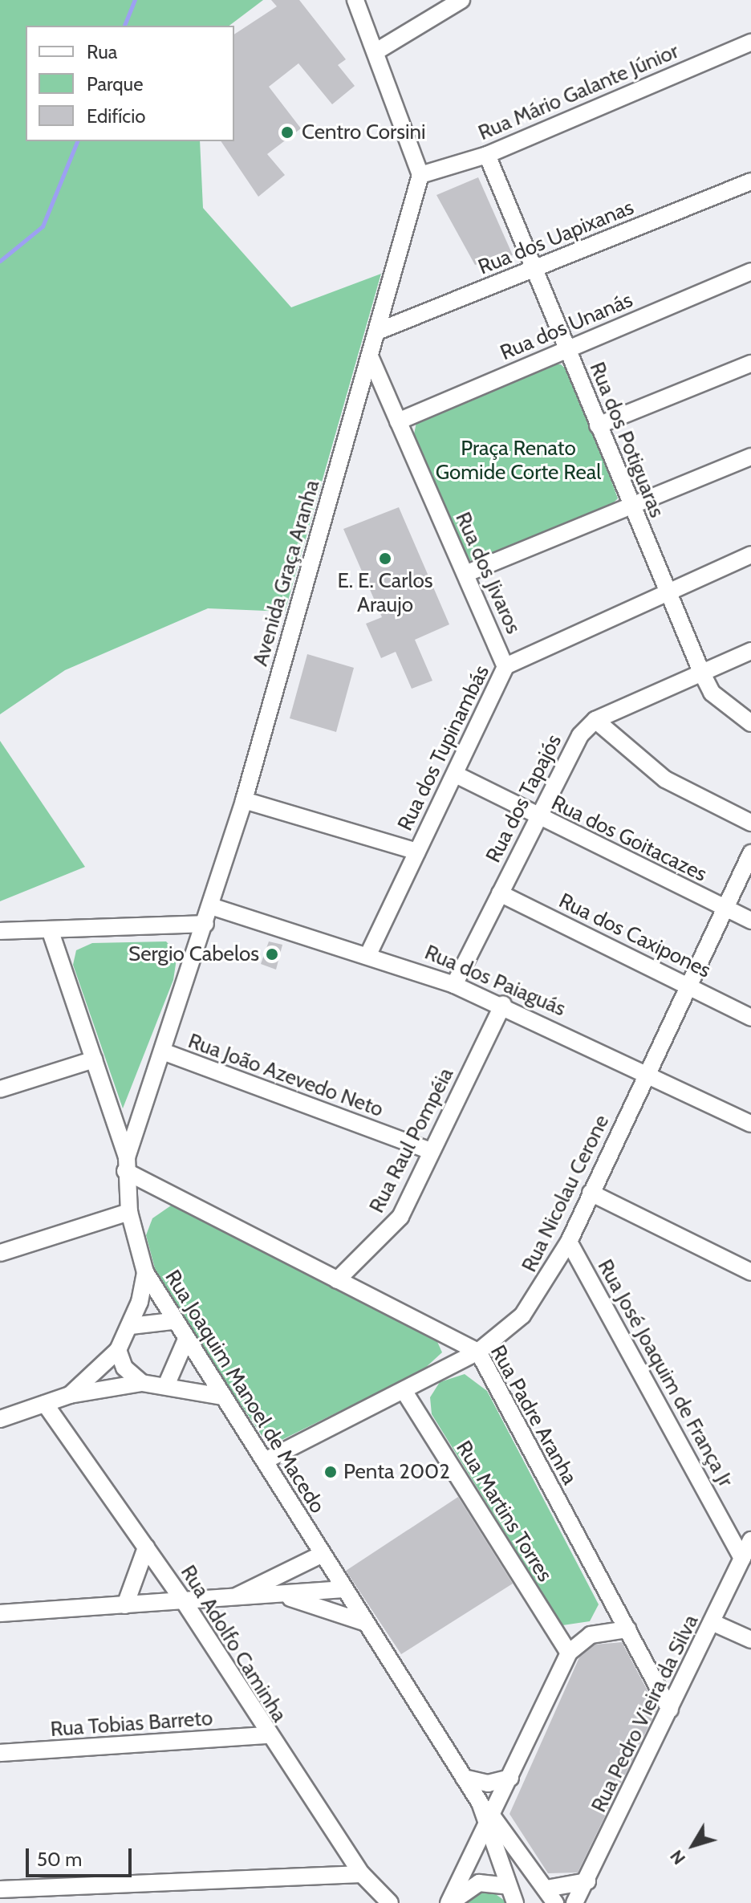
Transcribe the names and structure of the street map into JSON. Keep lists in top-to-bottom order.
{
  "streets": {
    "street": [
      "Rua Mário Galante Júnior",
      "Rua dos Uapixanas",
      "Rua dos Unanás",
      "Rua dos Potiguaras",
      "Avenida Graça Aranha",
      "Rua dos Jivaros",
      "Rua dos Tupinambás",
      "Rua dos Tapajós",
      "Rua dos Goitacazes",
      "Rua dos Caxipones",
      "Rua dos Paiaguás",
      "Rua João Azevedo Neto",
      "Rua Raul Pompéia",
      "Rua Nicolau Cerone",
      "Rua José Joaquim de França Jr",
      "Rua Joaquim Manoel de Macedo",
      "Rua Padre Aranha",
      "Rua Martins Torres",
      "Rua Adolfo Caminha",
      "Rua Pedro Vieira da Silva",
      "Rua Tobias Barreto"
    ]
  },
  "crossings": [
    ["Rua Mário Galante Júnior", "Rua dos Potiguaras"],
    ["Rua Mário Galante Júnior", "Avenida Graça Aranha"],
    ["Rua dos Uapixanas", "Rua dos Potiguaras"],
    ["Rua dos Uapixanas", "Avenida Graça Aranha"],
    ["Rua dos Unanás", "Rua dos Potiguaras"],
    ["Rua dos Unanás", "Rua dos Jivaros"],
    ["Rua dos Potiguaras", "Rua dos Tupinambás"],
    ["Rua dos Potiguaras", "Rua dos Tapajós"],
    ["Avenida Graça Aranha", "Rua dos Jivaros"],
    ["Avenida Graça Aranha", "Rua dos Paiaguás"],
    ["Avenida Graça Aranha", "Rua João Azevedo Neto"],
    ["Avenida Graça Aranha", "Rua Joaquim Manoel de Macedo"],
    ["Avenida Graça Aranha", "Rua Padre Aranha"],
    ["Rua dos Jivaros", "Rua dos Tupinambás"],
    ["Rua dos Tupinambás", "Rua dos Goitacazes"],
    ["Rua dos Tupinambás", "Rua dos Paiaguás"],
    ["Rua dos Tapajós", "Rua dos Goitacazes"],
    ["Rua dos Tapajós", "Rua dos Caxipones"],
    ["Rua dos Tapajós", "Rua dos Paiaguás"],
    ["Rua dos Goitacazes", "Rua Nicolau Cerone"],
    ["Rua dos Caxipones", "Rua Nicolau Cerone"],
    ["Rua dos Paiaguás", "Rua Raul Pompéia"],
    ["Rua dos Paiaguás", "Rua Nicolau Cerone"],
    ["Rua João Azevedo Neto", "Rua Raul Pompéia"],
    ["Rua Raul Pompéia", "Rua Padre Aranha"],
    ["Rua Nicolau Cerone", "Rua José Joaquim de França Jr"],
    ["Rua Nicolau Cerone", "Rua Joaquim Manoel de Macedo"],
    ["Rua Nicolau Cerone", "Rua Padre Aranha"],
    ["Rua Nicolau Cerone", "Rua Martins Torres"],
    ["Rua José Joaquim de França Jr", "Rua Pedro Vieira da Silva"],
    ["Rua Joaquim Manoel de Macedo", "Rua Padre Aranha"],
    ["Rua Padre Aranha", "Rua Pedro Vieira da Silva"],
    ["Rua Adolfo Caminha", "Rua Tobias Barreto"]
  ],
  "parks": ["Praça Renato Gomide Corte Real"],
  "places": [
    "Centro Corsini",
    "E. E. Carlos Araujo",
    "Sergio Cabelos",
    "Penta 2002"
  ],
  "legend": ["Rua", "Parque", "Edifício"],
  "scale_bar": "50 m",
  "north": "bottom left"
}
